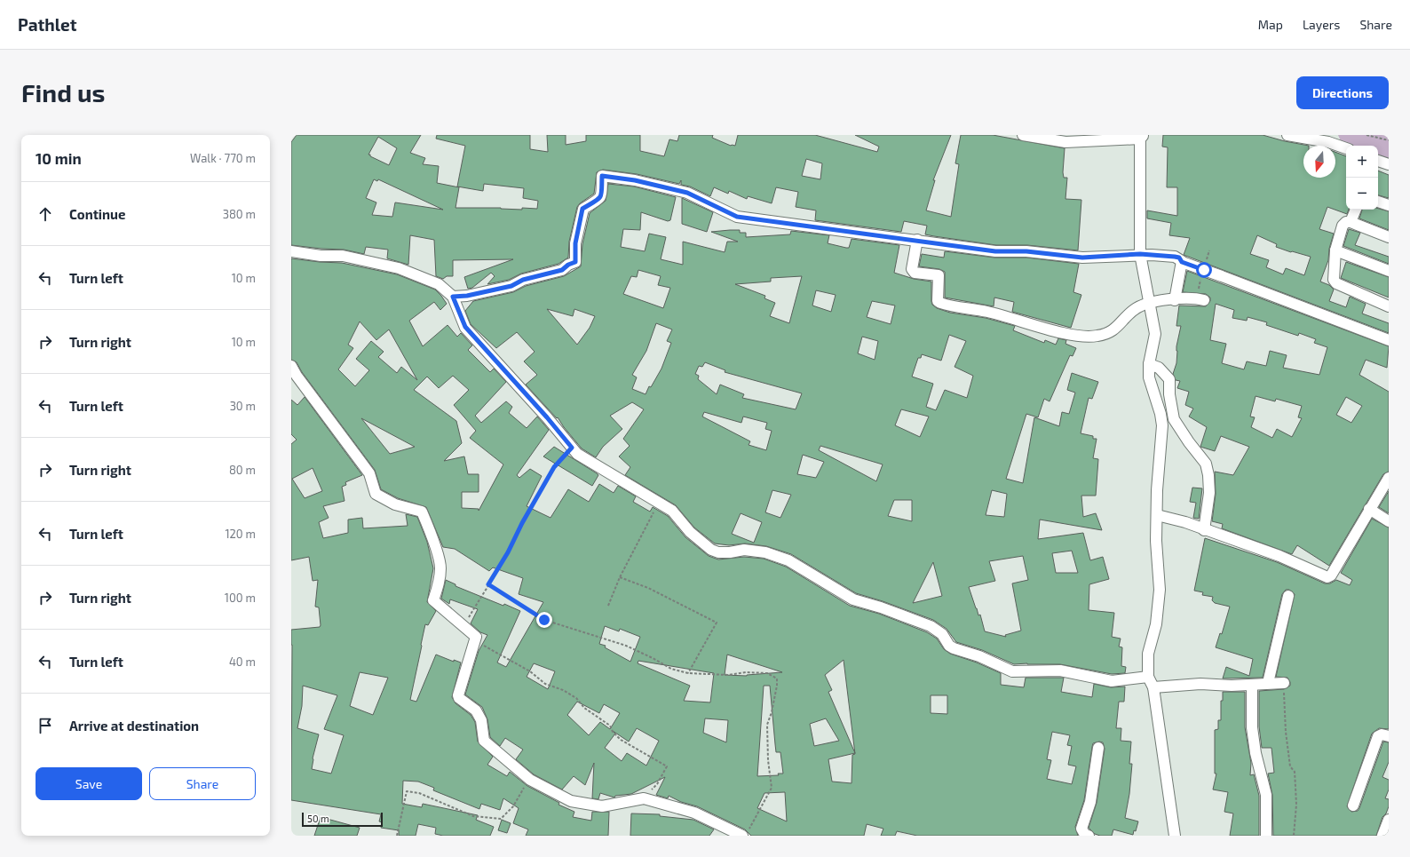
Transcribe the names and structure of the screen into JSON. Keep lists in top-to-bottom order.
{
  "scale_bar": "50 m",
  "north": "bottom",
  "page": {
    "header": "Pathlet",
    "nav": ["Map", "Layers", "Share"],
    "buttons": [
      "Directions",
      ["Save", "Share"]
    ],
    "title": "Find us",
    "heading": ["10 min", "Walk · 770 m"],
    "map_buttons": ["+", "−"],
    "list": [
      ["Continue", "380 m"],
      ["Turn left", "10 m"],
      ["Turn right", "10 m"],
      ["Turn left", "30 m"],
      ["Turn right", "80 m"],
      ["Turn left", "120 m"],
      ["Turn right", "100 m"],
      ["Turn left", "40 m"],
      "Arrive at destination"
    ],
    "scale": "50 m"
  }
}
